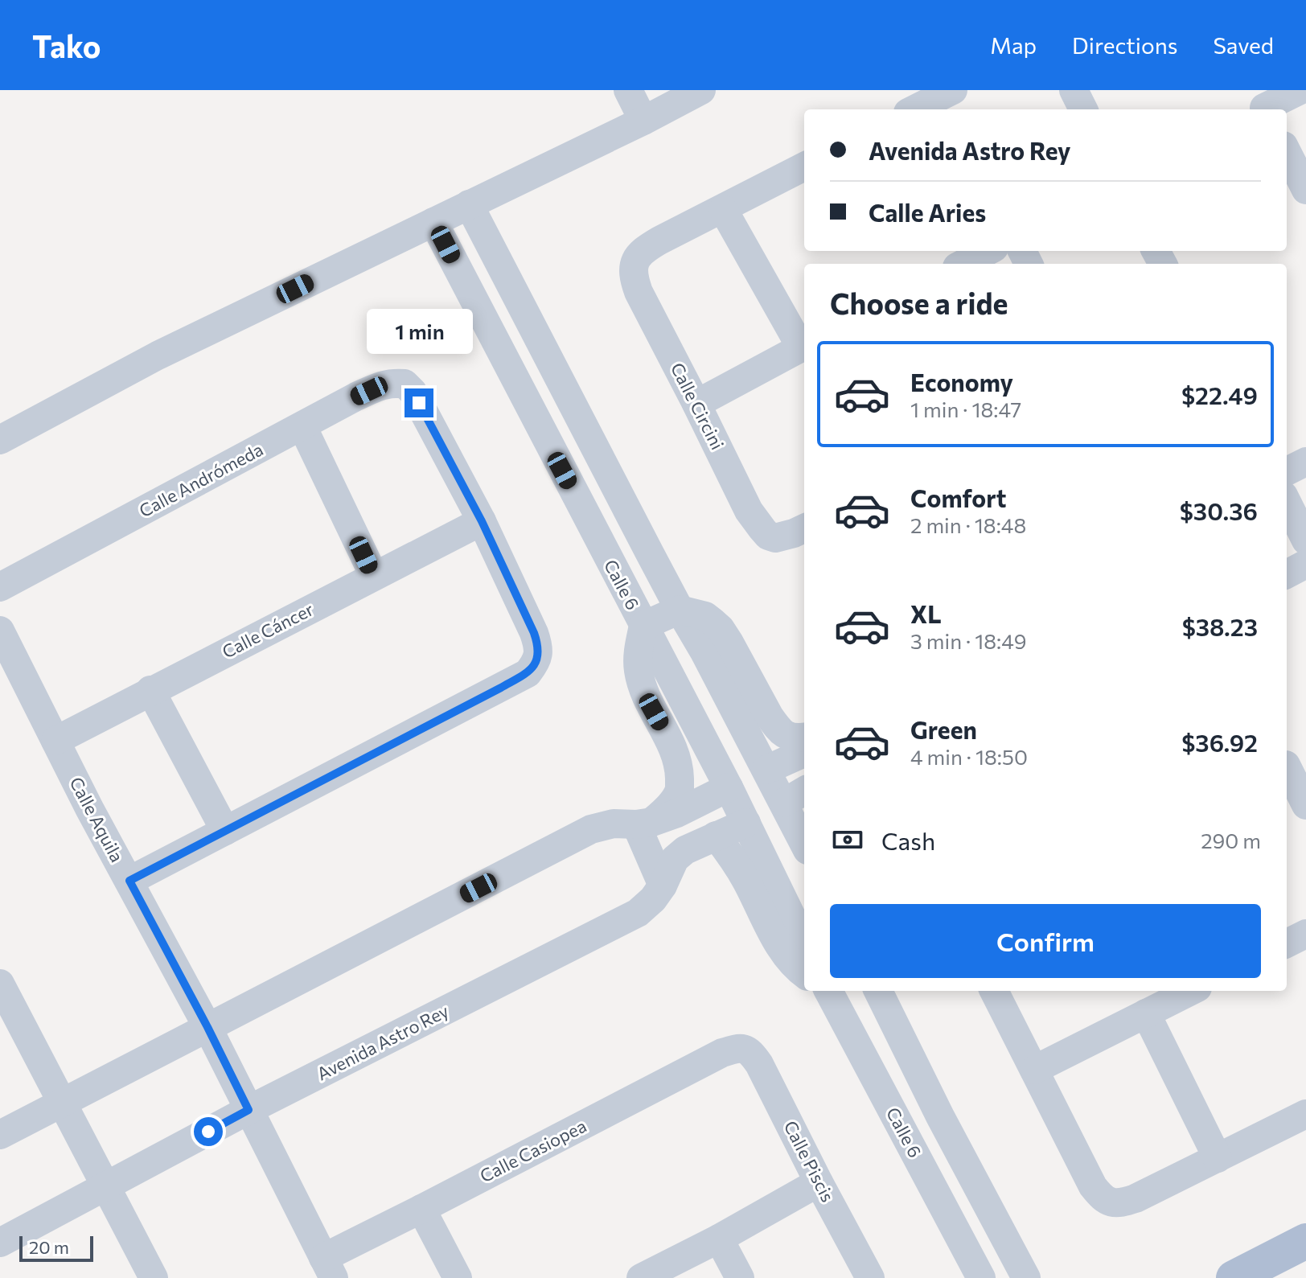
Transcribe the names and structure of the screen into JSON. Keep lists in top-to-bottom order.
{
  "streets": {
    "street": [
      "Calle Circini",
      "Calle Andrómeda",
      "Calle 6",
      "Calle Cáncer",
      "Calle Aquila",
      "Avenida Astro Rey",
      "Calle Casiopea",
      "Calle Piscis"
    ]
  },
  "crossings": [
    ["Calle Andrómeda", "Calle Cáncer"],
    ["Calle 6", "Avenida Astro Rey"],
    ["Calle Cáncer", "Calle Aquila"],
    ["Calle Aquila", "Avenida Astro Rey"],
    ["Calle Aquila", "Calle Casiopea"],
    ["Calle Casiopea", "Calle Piscis"]
  ],
  "scale_bar": "20 m",
  "page": {
    "header": "Tako",
    "nav": ["Map", "Directions", "Saved"],
    "banner": ["Avenida Astro Rey", "Calle Aries"],
    "heading": "Choose a ride",
    "bubble": "1 min",
    "list": [
      {
        "name": "Economy",
        "note": "1 min · 18:47",
        "value": "$22.49"
      },
      {
        "name": "Comfort",
        "note": "2 min · 18:48",
        "value": "$30.36"
      },
      {
        "name": "XL",
        "note": "3 min · 18:49",
        "value": "$38.23"
      },
      {
        "name": "Green",
        "note": "4 min · 18:50",
        "value": "$36.92"
      }
    ],
    "pay": ["Cash", "290 m"],
    "buttons": "Confirm",
    "scale": "20 m"
  }
}
